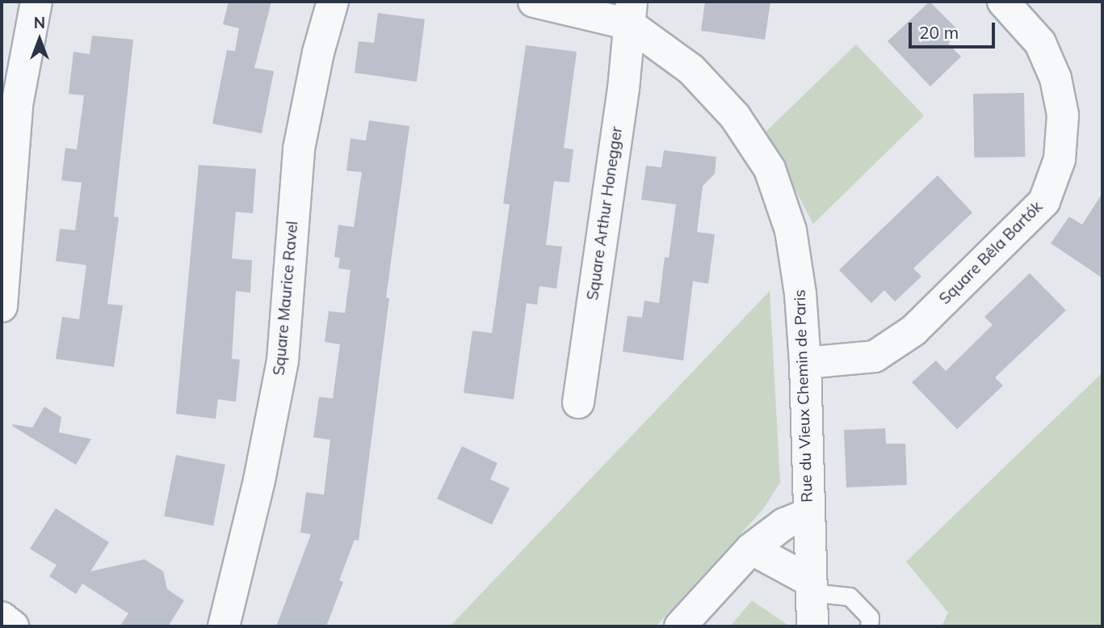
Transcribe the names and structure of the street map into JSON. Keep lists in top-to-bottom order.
{
  "streets": {
    "street": [
      "Square Arthur Honegger",
      "Square Bêla Bartók",
      "Square Maurice Ravel",
      "Rue du Vieux Chemin de Paris"
    ]
  },
  "crossings": [
    ["Square Arthur Honegger", "Rue du Vieux Chemin de Paris"],
    ["Square Bêla Bartók", "Rue du Vieux Chemin de Paris"]
  ],
  "scale_bar": "20 m",
  "north": "top"
}
